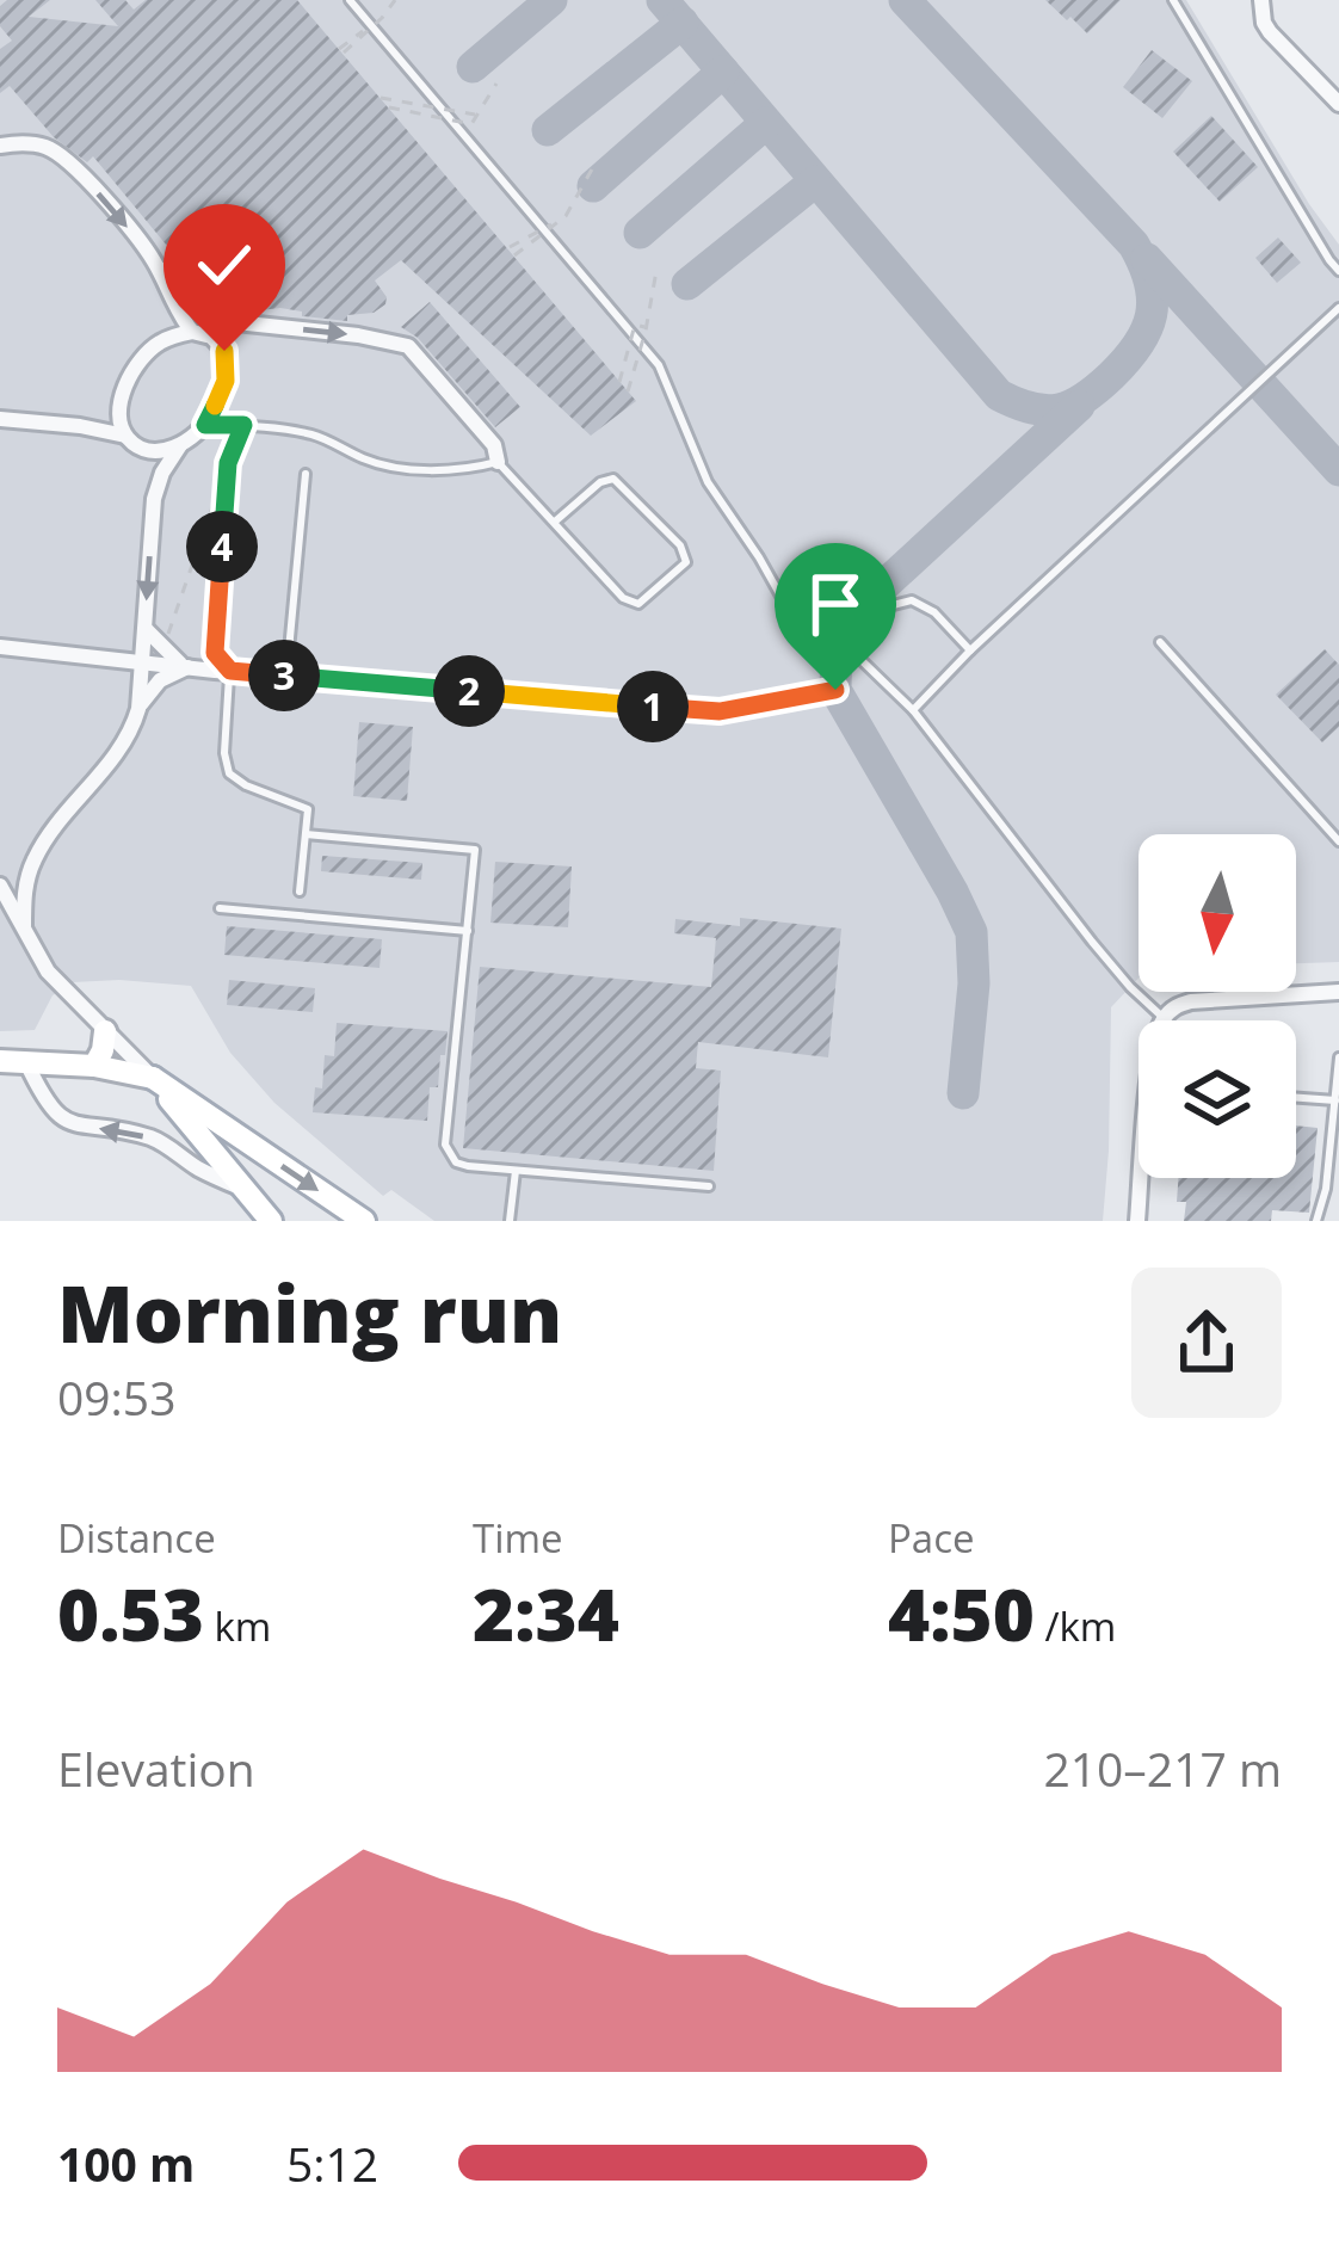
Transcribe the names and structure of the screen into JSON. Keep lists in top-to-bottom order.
{
  "north": "bottom",
  "page": {
    "pins": [
      "4",
      "3",
      "2",
      "1"
    ],
    "heading": ["Morning run", "09:53"],
    "stats": [
      ["Distance", "0.53 km"],
      ["Time", "2:34"],
      ["Pace", "4:50 /km"]
    ],
    "chart": ["Elevation", "210–217 m"],
    "list": [
      {
        "name": "100 m",
        "note": "5:12"
      }
    ]
  }
}
